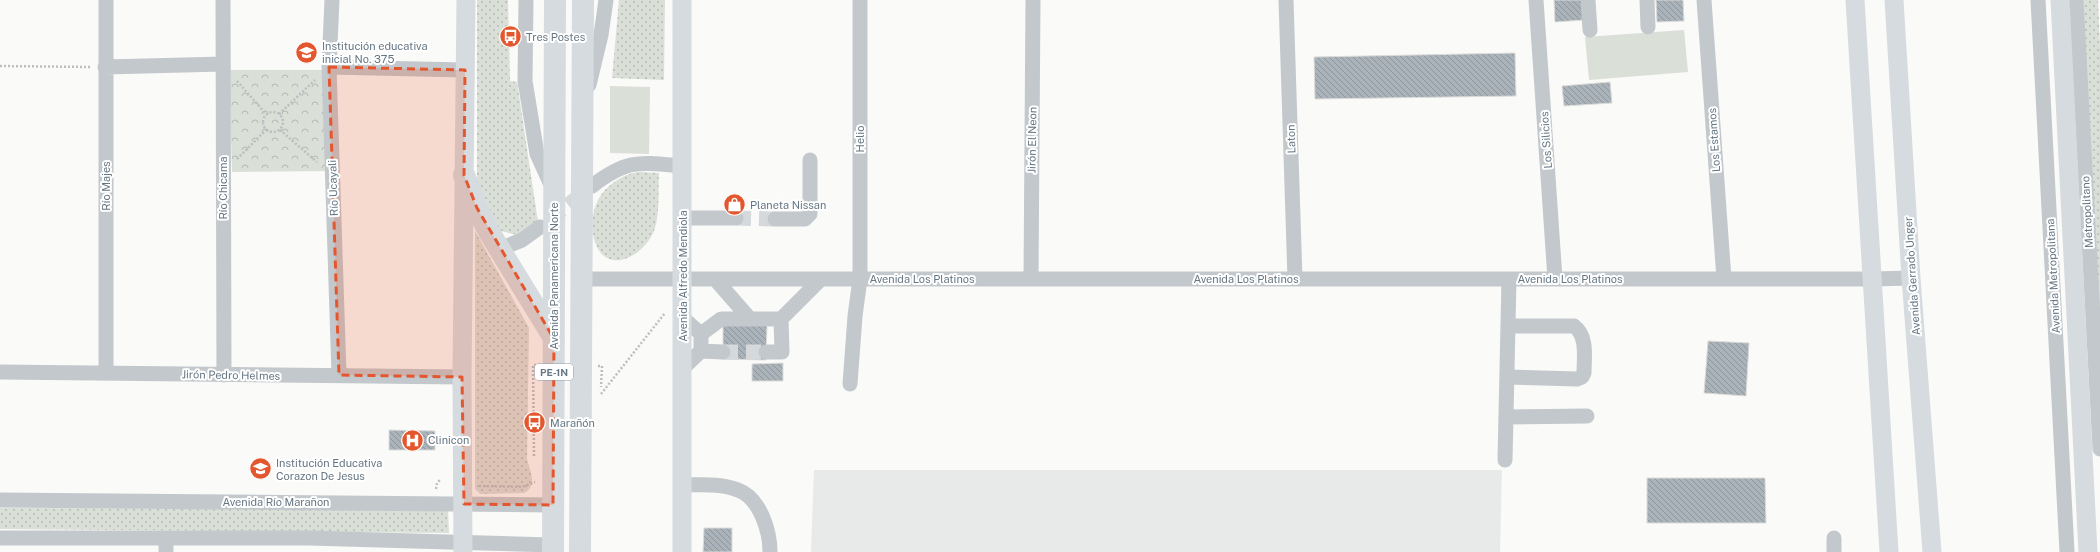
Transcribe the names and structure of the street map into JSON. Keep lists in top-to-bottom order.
{
  "streets": {
    "highway": ["Avenida Panamericana Norte", "PE-1N"],
    "main road": ["Avenida Alfredo Mendiola", "Avenida Gerrado Unger", "Avenida Metropolitana"],
    "street": [
      "Helio",
      "Laton",
      "Jirón El Neon",
      "Los Silicios",
      "Los Estamos",
      "Río Majes",
      "Río Chicama",
      "Río Ucayali",
      "Metropolitano",
      "Avenida Los Platinos",
      "Jirón Pedro Helmes",
      "Avenida Río Marañon"
    ]
  },
  "crossings": [
    ["Helio", "Avenida Los Platinos"],
    ["Laton", "Avenida Los Platinos"],
    ["Jirón El Neon", "Avenida Los Platinos"],
    ["Los Silicios", "Avenida Los Platinos"],
    ["Los Estamos", "Avenida Los Platinos"],
    ["Río Majes", "Jirón Pedro Helmes"],
    ["Río Chicama", "Jirón Pedro Helmes"],
    ["Río Ucayali", "Jirón Pedro Helmes"],
    ["Avenida Panamericana Norte", "Avenida Río Marañon"],
    ["Avenida Alfredo Mendiola", "Avenida Los Platinos"],
    ["Avenida Gerrado Unger", "Avenida Los Platinos"],
    ["Avenida Los Platinos", "PE-1N"]
  ],
  "places": {
    "bus stop": ["Tres Postes", "Marañón"],
    "school or university": ["Institución educativa inicial No. 375", "Institución Educativa Corazon De Jesus"],
    "shop": ["Planeta Nissan"],
    "hospital": ["Clinicon"]
  }
}
